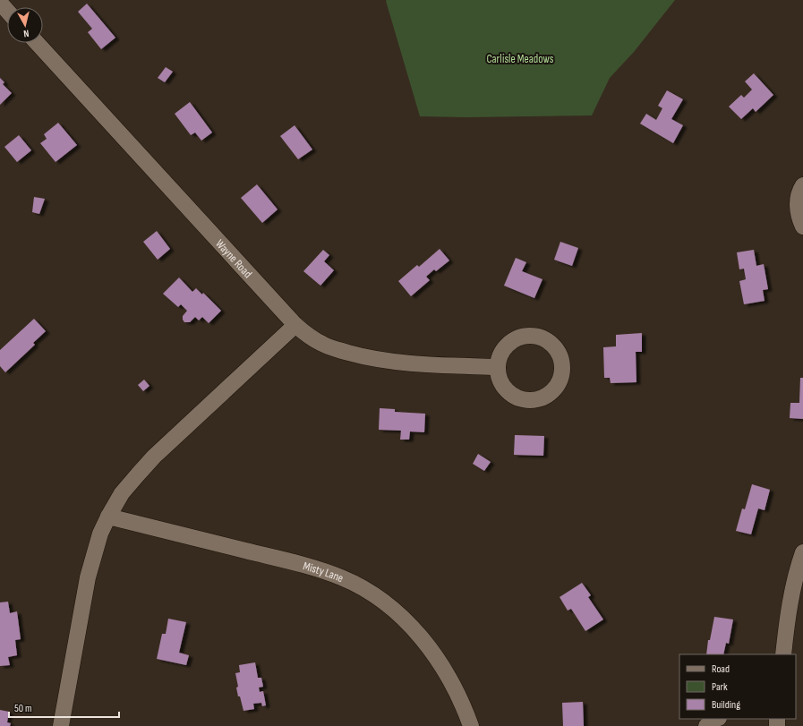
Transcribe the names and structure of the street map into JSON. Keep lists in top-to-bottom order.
{
  "streets": {
    "street": ["Wayne Road", "Misty Lane"]
  },
  "parks": ["Carlisle Meadows"],
  "legend": ["Road", "Park", "Building"],
  "scale_bar": "50 m",
  "north": "bottom"
}
